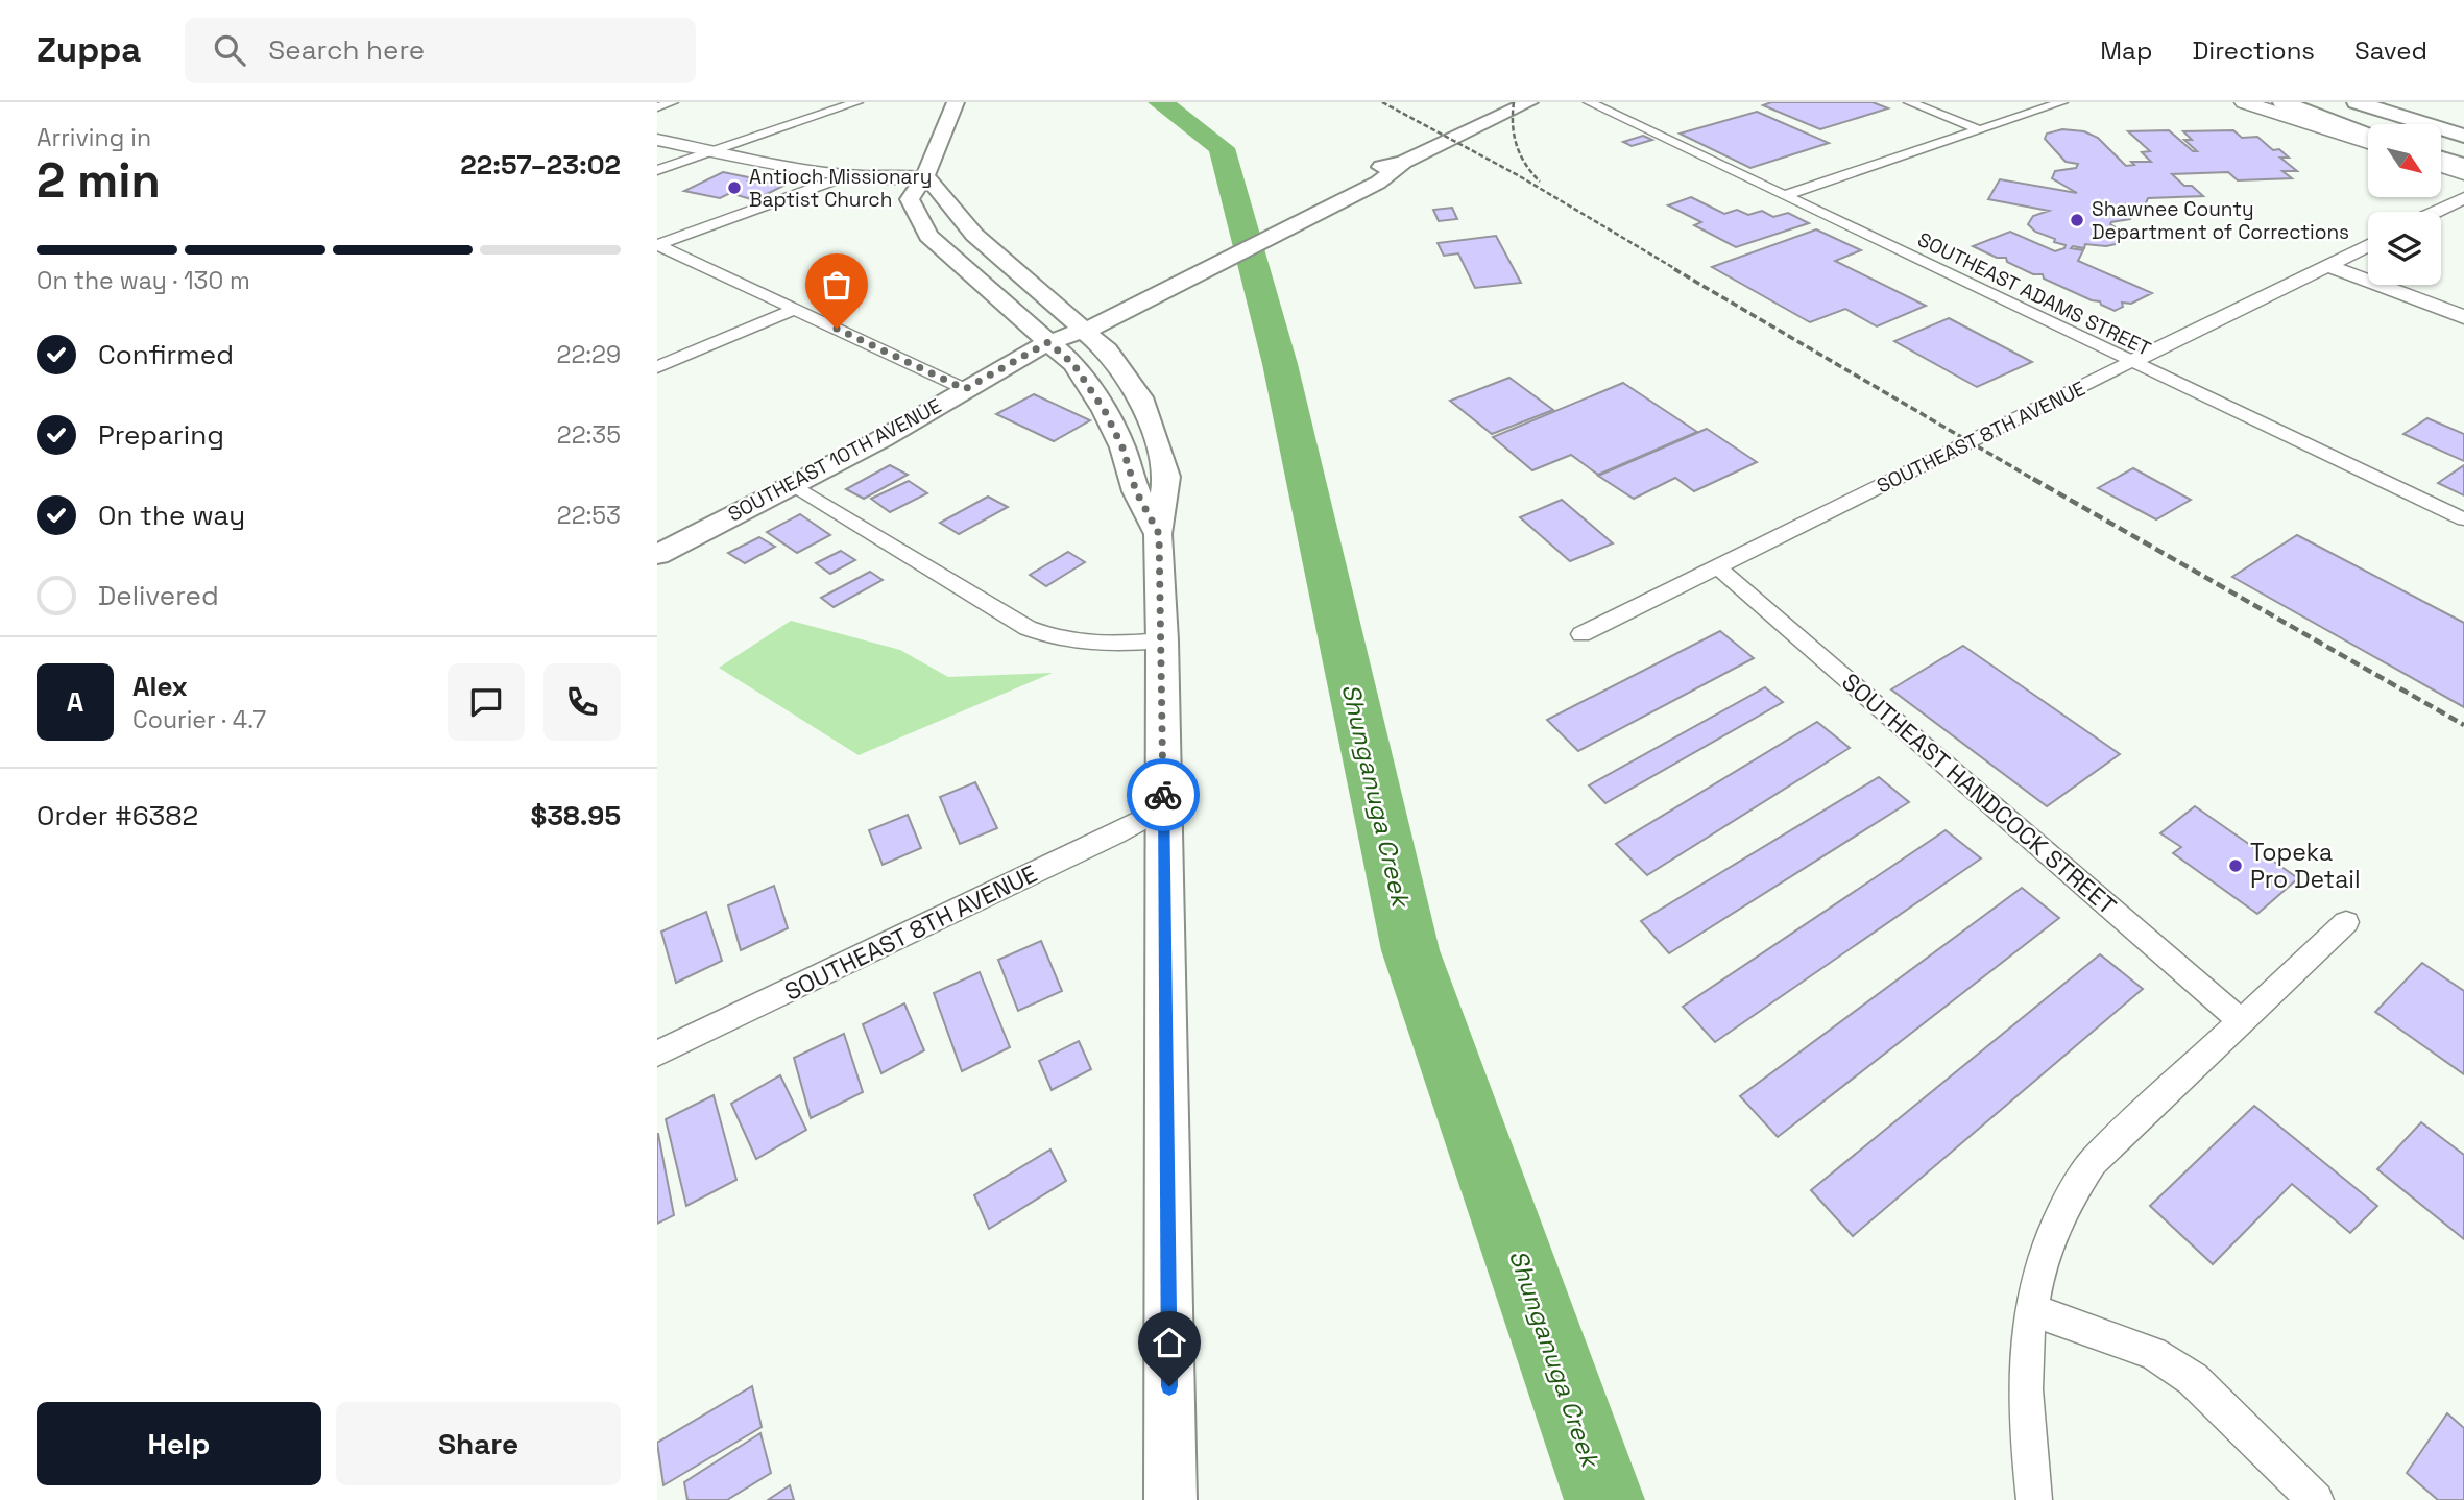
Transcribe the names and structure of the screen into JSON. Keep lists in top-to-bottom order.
{
  "streets": {
    "main road": ["SOUTHEAST 10TH AVENUE"],
    "street": ["SOUTHEAST ADAMS STREET", "SOUTHEAST 8TH AVENUE", "SOUTHEAST HANDCOCK STREET"]
  },
  "crossings": [
    ["SOUTHEAST ADAMS STREET", "SOUTHEAST 8TH AVENUE"],
    ["SOUTHEAST 8TH AVENUE", "SOUTHEAST HANDCOCK STREET"]
  ],
  "water": ["Shunganuga Creek"],
  "places": ["Antioch Missionary Baptist Church", "Shawnee County Department of Corrections", "Topeka Pro Detail"],
  "north": "bottom right",
  "page": {
    "header": "Zuppa",
    "search": "Search here",
    "nav": ["Map", "Directions", "Saved"],
    "heading": ["2 min", "Arriving in", "22:57–23:02"],
    "panel": [
      "Alex",
      "Courier · 4.7",
      "Order #6382",
      "$38.95"
    ],
    "bar": "On the way · 130 m",
    "list": [
      ["Confirmed", "22:29"],
      ["Preparing", "22:35"],
      ["On the way", "22:53"],
      "Delivered"
    ],
    "round": "A",
    "buttons": ["Help", "Share"]
  }
}
